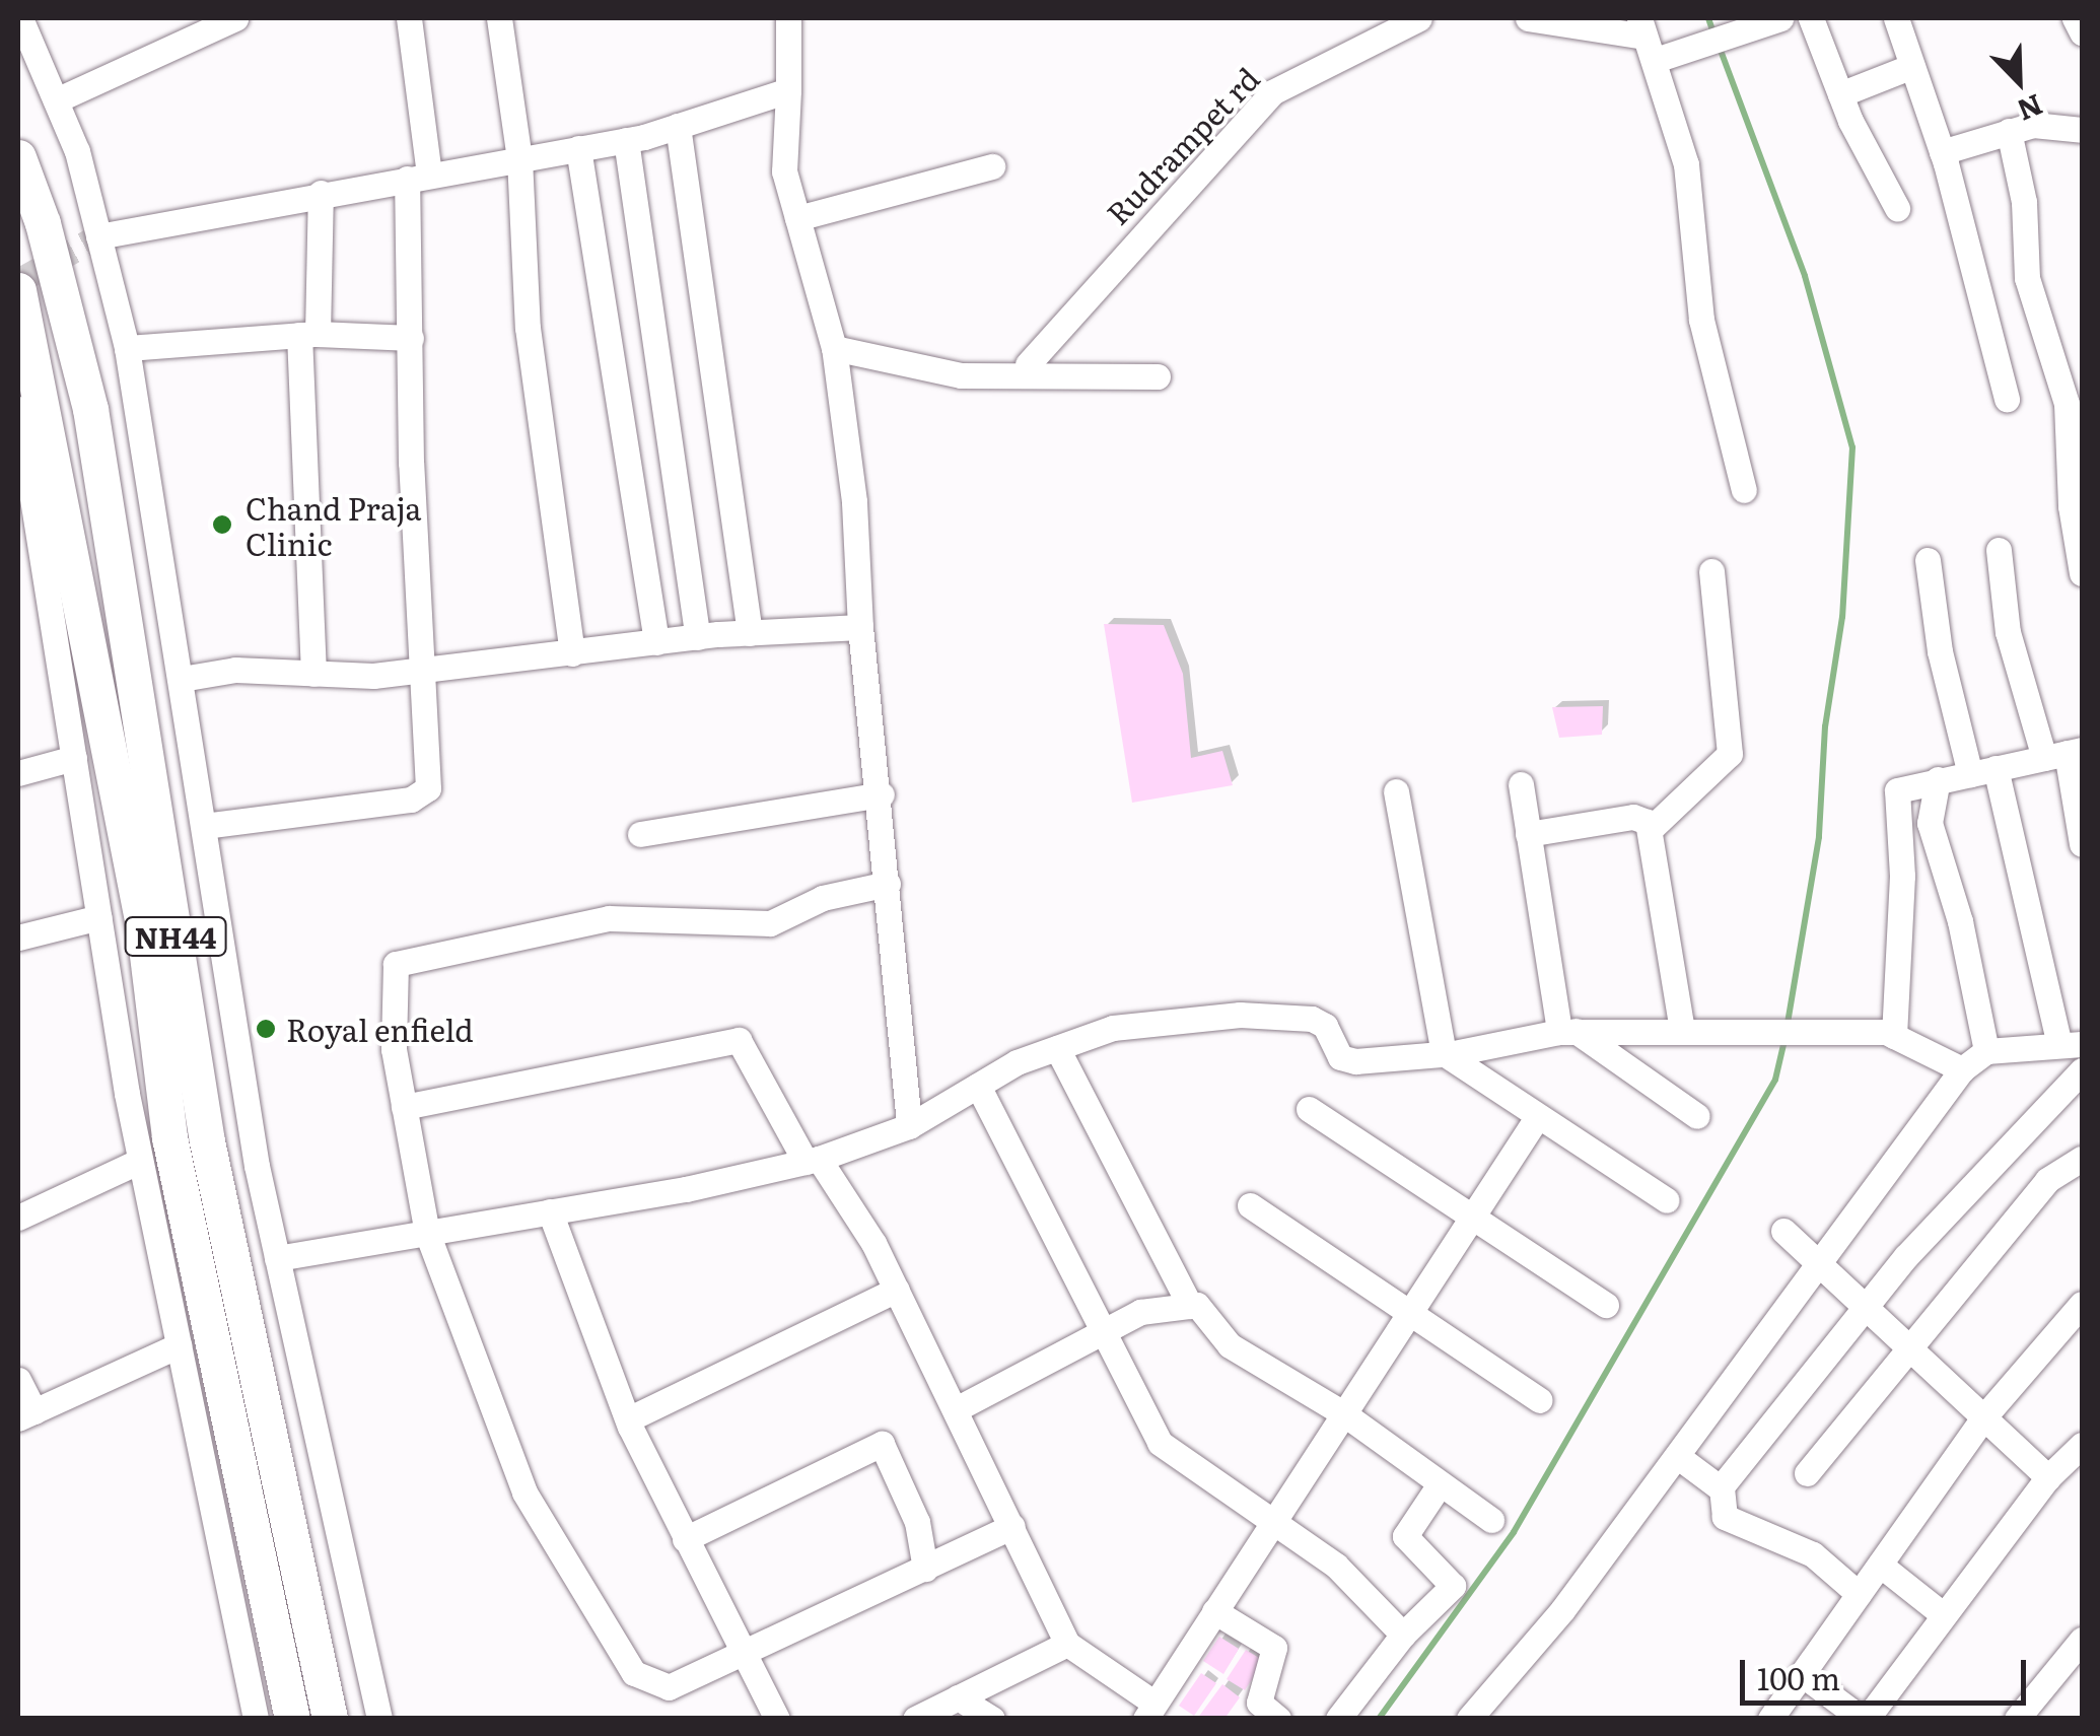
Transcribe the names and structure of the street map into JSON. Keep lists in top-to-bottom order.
{
  "streets": {
    "highway": ["NH44"],
    "street": ["Rudrampet rd"]
  },
  "places": ["Chand Praja Clinic", "Royal enfield"],
  "scale_bar": "100 m",
  "north": "bottom right"
}
